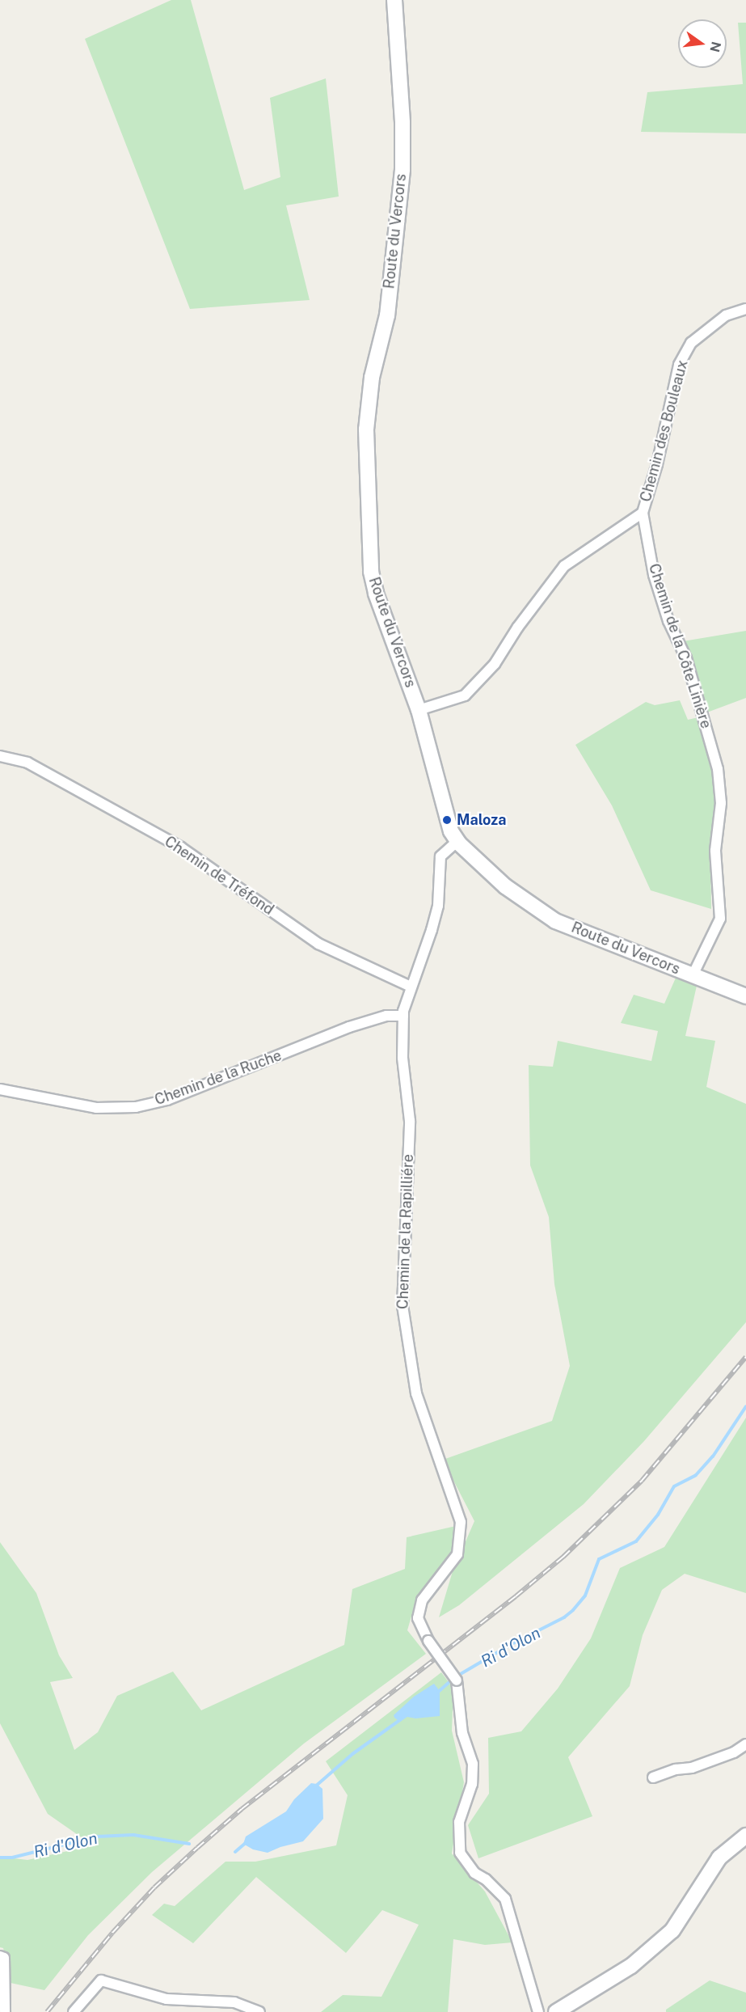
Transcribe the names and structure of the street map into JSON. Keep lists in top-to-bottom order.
{
  "streets": {
    "main road": ["Route du Vercors"],
    "street": [
      "Chemin des Bouleaux",
      "Chemin de la Côte Linière",
      "Chemin de Tréfond",
      "Chemin de la Ruche",
      "Chemin de la Rapilliére"
    ]
  },
  "crossings": [
    ["Route du Vercors", "Chemin des Bouleaux"],
    ["Route du Vercors", "Chemin de la Côte Linière"],
    ["Route du Vercors", "Chemin de la Rapilliére"],
    ["Chemin des Bouleaux", "Chemin de la Côte Linière"],
    ["Chemin de Tréfond", "Chemin de la Rapilliére"],
    ["Chemin de la Ruche", "Chemin de la Rapilliére"]
  ],
  "water": ["Ri d'Olon"],
  "places": ["Maloza"],
  "north": "right"
}
